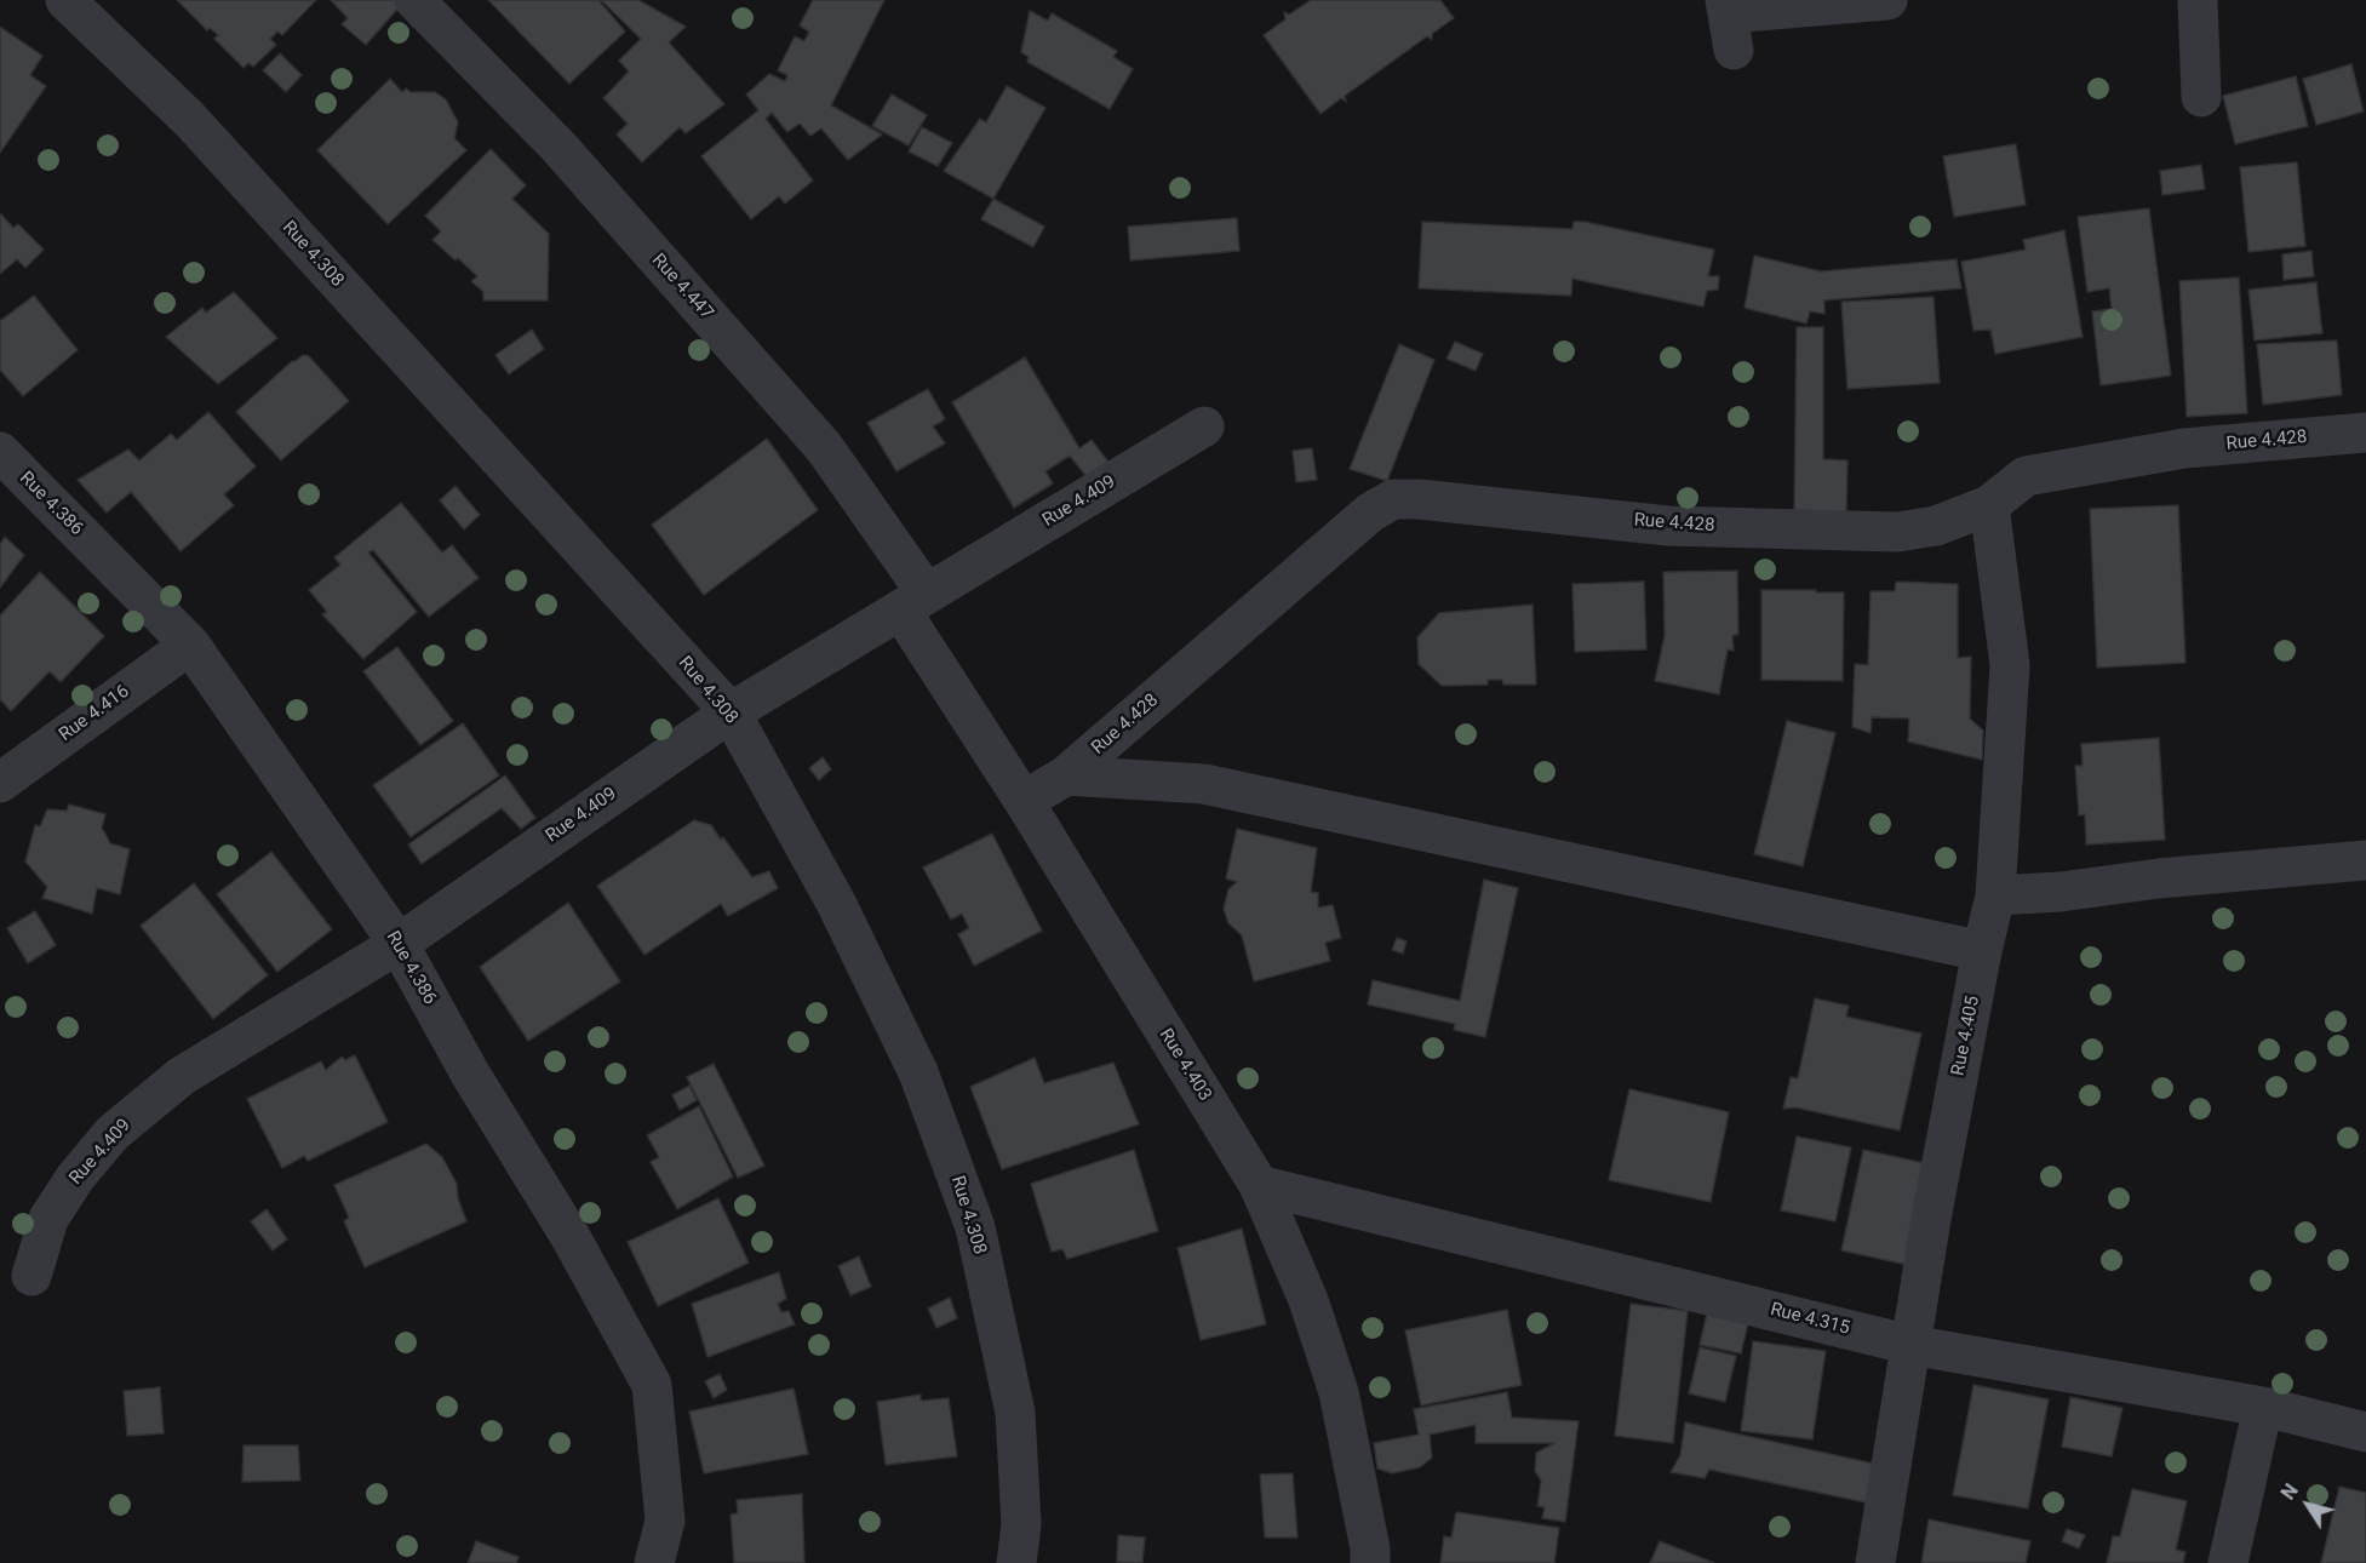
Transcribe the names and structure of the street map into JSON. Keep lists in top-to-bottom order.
{
  "streets": {
    "street": [
      "Rue 4.308",
      "Rue 4.447",
      "Rue 4.428",
      "Rue 4.409",
      "Rue 4.386",
      "Rue 4.416",
      "Rue 4.405",
      "Rue 4.403",
      "Rue 4.315"
    ]
  },
  "crossings": [
    ["Rue 4.308", "Rue 4.409"],
    ["Rue 4.447", "Rue 4.409"],
    ["Rue 4.447", "Rue 4.403"],
    ["Rue 4.428", "Rue 4.405"],
    ["Rue 4.428", "Rue 4.403"],
    ["Rue 4.409", "Rue 4.386"],
    ["Rue 4.409", "Rue 4.403"],
    ["Rue 4.386", "Rue 4.416"],
    ["Rue 4.405", "Rue 4.315"],
    ["Rue 4.403", "Rue 4.315"]
  ],
  "north": "top left"
}
